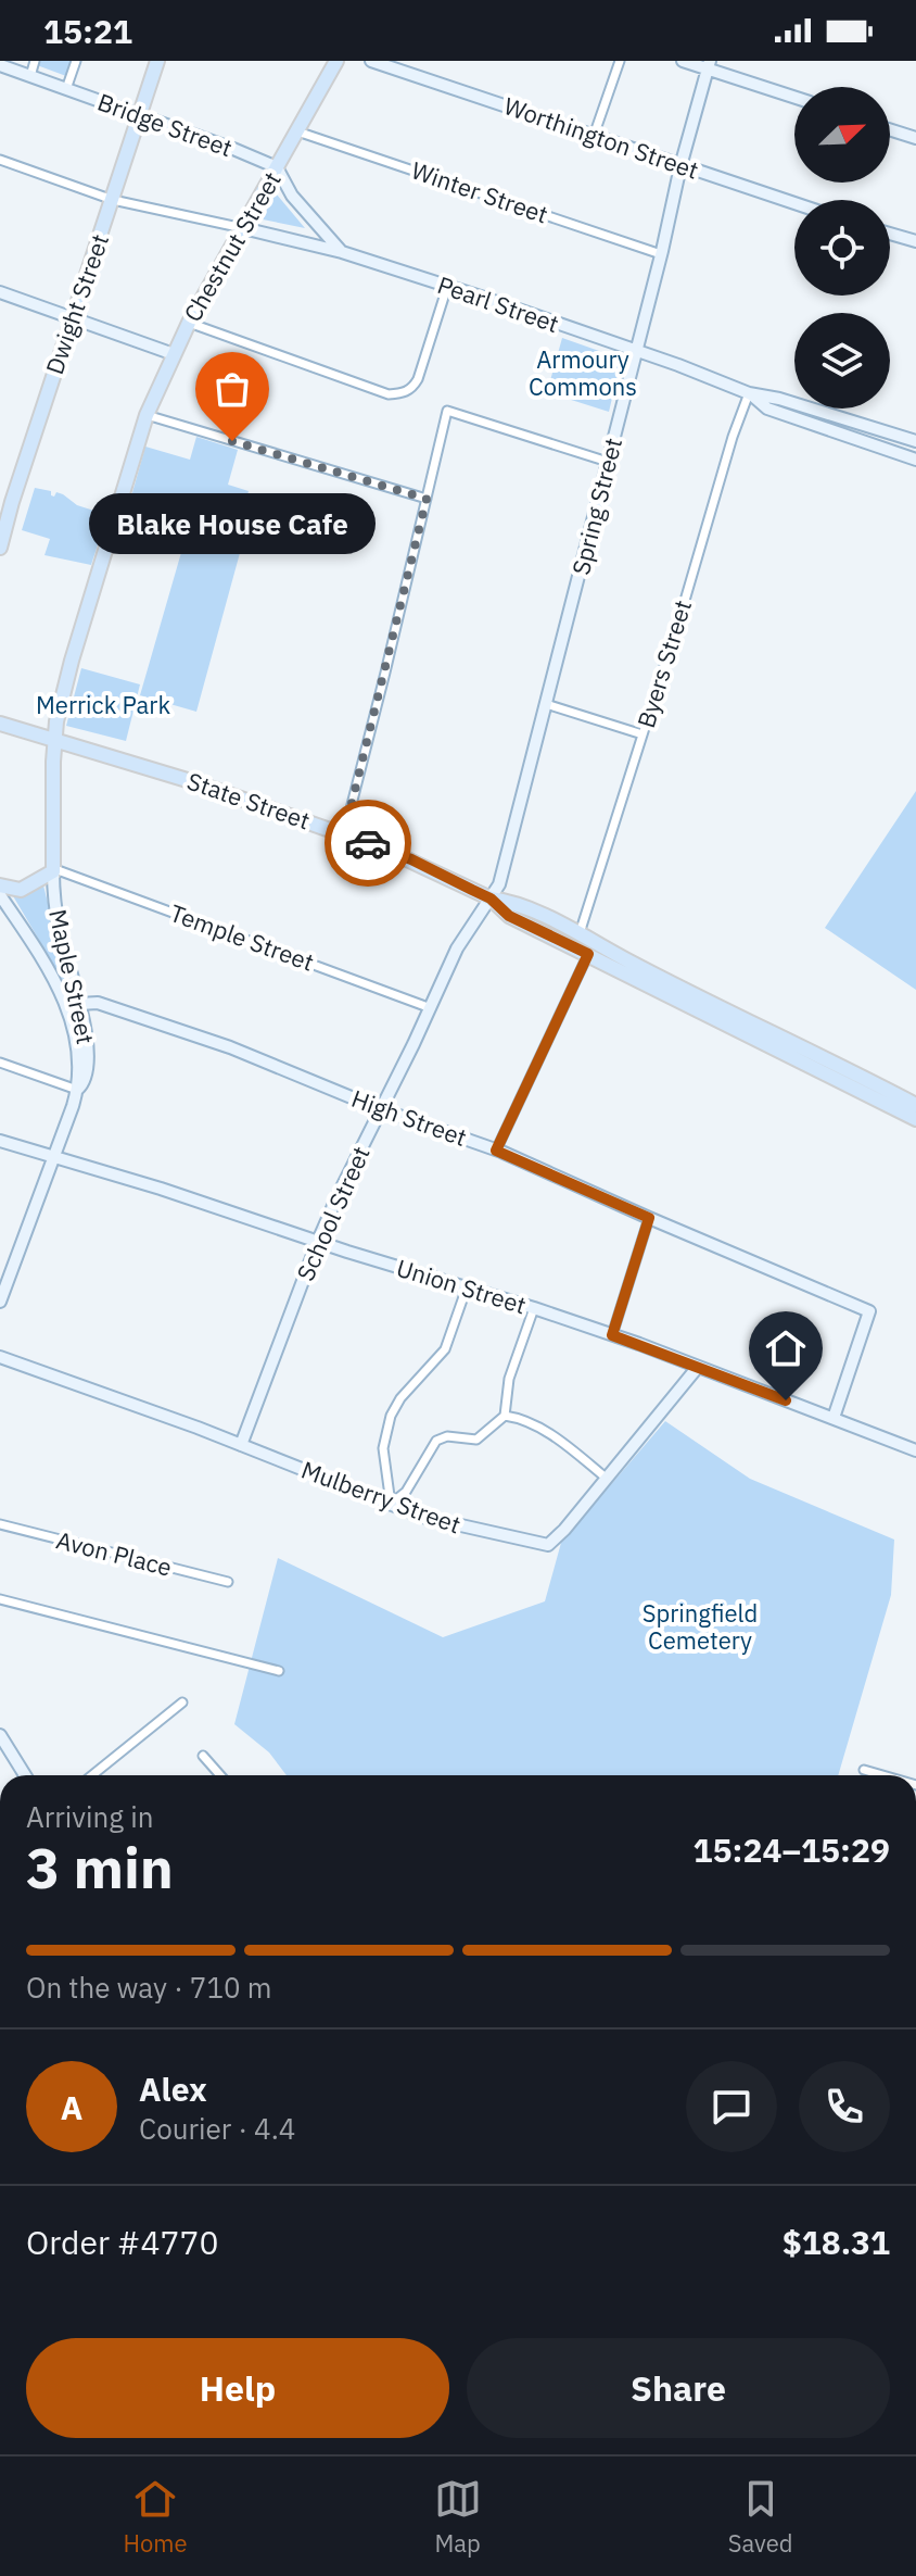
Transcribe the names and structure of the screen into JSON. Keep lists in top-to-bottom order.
{
  "streets": {
    "main road": [
      "Chestnut Street",
      "Dwight Street",
      "State Street",
      "Maple Street"
    ],
    "street": [
      "Bridge Street",
      "Worthington Street",
      "Winter Street",
      "Pearl Street",
      "Spring Street",
      "Byers Street",
      "Temple Street",
      "High Street",
      "School Street",
      "Union Street",
      "Mulberry Street",
      "Avon Place"
    ]
  },
  "crossings": [
    ["Bridge Street", "Chestnut Street"],
    ["Bridge Street", "Dwight Street"],
    ["Worthington Street", "Spring Street"],
    ["Winter Street", "Chestnut Street"],
    ["Winter Street", "Spring Street"],
    ["Chestnut Street", "Pearl Street"],
    ["Chestnut Street", "State Street"],
    ["Chestnut Street", "Maple Street"],
    ["Pearl Street", "Spring Street"],
    ["Pearl Street", "Byers Street"],
    ["Spring Street", "State Street"],
    ["Spring Street", "School Street"],
    ["Byers Street", "State Street"],
    ["State Street", "Maple Street"],
    ["State Street", "School Street"],
    ["Temple Street", "Maple Street"],
    ["Temple Street", "School Street"],
    ["Maple Street", "High Street"],
    ["Maple Street", "Union Street"],
    ["High Street", "School Street"],
    ["High Street", "Union Street"],
    ["School Street", "Union Street"],
    ["School Street", "Mulberry Street"],
    ["Union Street", "Mulberry Street"]
  ],
  "parks": ["Armoury Commons", "Merrick Park", "Springfield Cemetery"],
  "places": ["Blake House Cafe"],
  "north": "top right",
  "page": {
    "status": "15:21",
    "bubble": "Blake House Cafe",
    "heading": ["3 min", "Arriving in", "15:24–15:29"],
    "panel": [
      "Alex",
      "Courier · 4.4",
      "Order #4770",
      "$18.31"
    ],
    "bar": "On the way · 710 m",
    "round": "A",
    "buttons": ["Help", "Share"],
    "tabs": ["Home", "Map", "Saved"]
  }
}
